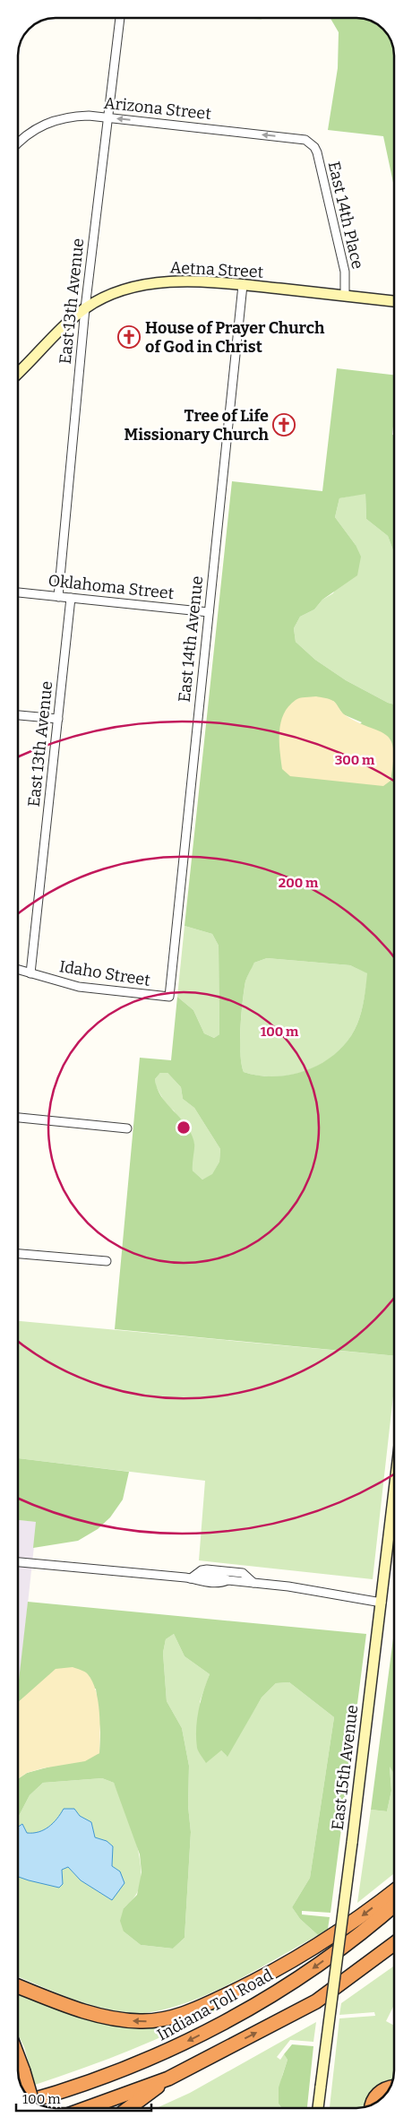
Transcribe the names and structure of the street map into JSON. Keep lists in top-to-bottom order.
{
  "streets": {
    "highway": ["Indiana Toll Road"],
    "street": [
      "Arizona Street",
      "East 14th Place",
      "Aetna Street",
      "East 13th Avenue",
      "Oklahoma Street",
      "East 14th Avenue",
      "Idaho Street",
      "East 15th Avenue"
    ]
  },
  "crossings": [
    ["Arizona Street", "East 14th Place"],
    ["Arizona Street", "East 13th Avenue"],
    ["East 14th Place", "Aetna Street"],
    ["Aetna Street", "East 13th Avenue"],
    ["Aetna Street", "East 14th Avenue"],
    ["East 13th Avenue", "Oklahoma Street"],
    ["East 13th Avenue", "Idaho Street"],
    ["Oklahoma Street", "East 14th Avenue"],
    ["East 14th Avenue", "Idaho Street"]
  ],
  "one_way": ["Arizona Street"],
  "places": {
    "church": ["House of Prayer Church of God in Christ", "Tree of Life Missionary Church"]
  },
  "scale_bar": "100 m",
  "rings": ["300 m", "200 m", "100 m"]
}
